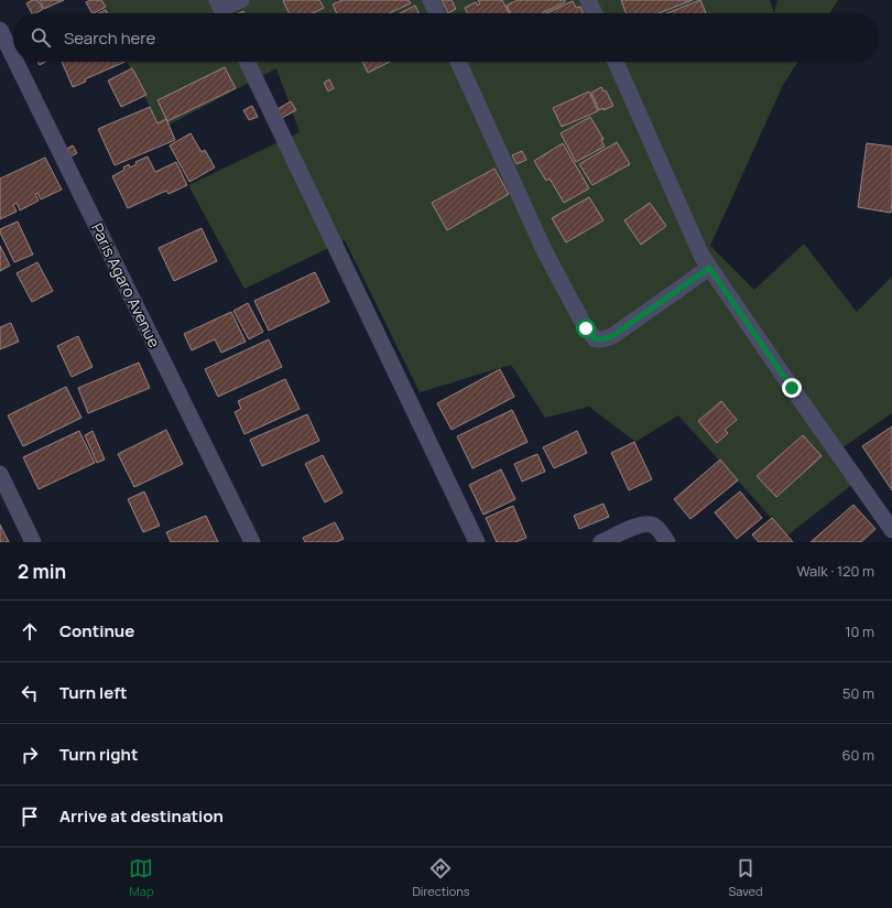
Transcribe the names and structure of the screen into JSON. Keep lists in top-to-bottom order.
{
  "streets": {
    "street": ["Paris Agaro Avenue"]
  },
  "page": {
    "search": "Search here",
    "heading": ["2 min", "Walk · 120 m"],
    "list": [
      ["Continue", "10 m"],
      ["Turn left", "50 m"],
      ["Turn right", "60 m"],
      "Arrive at destination"
    ],
    "nav": ["Map", "Directions", "Saved"]
  }
}
